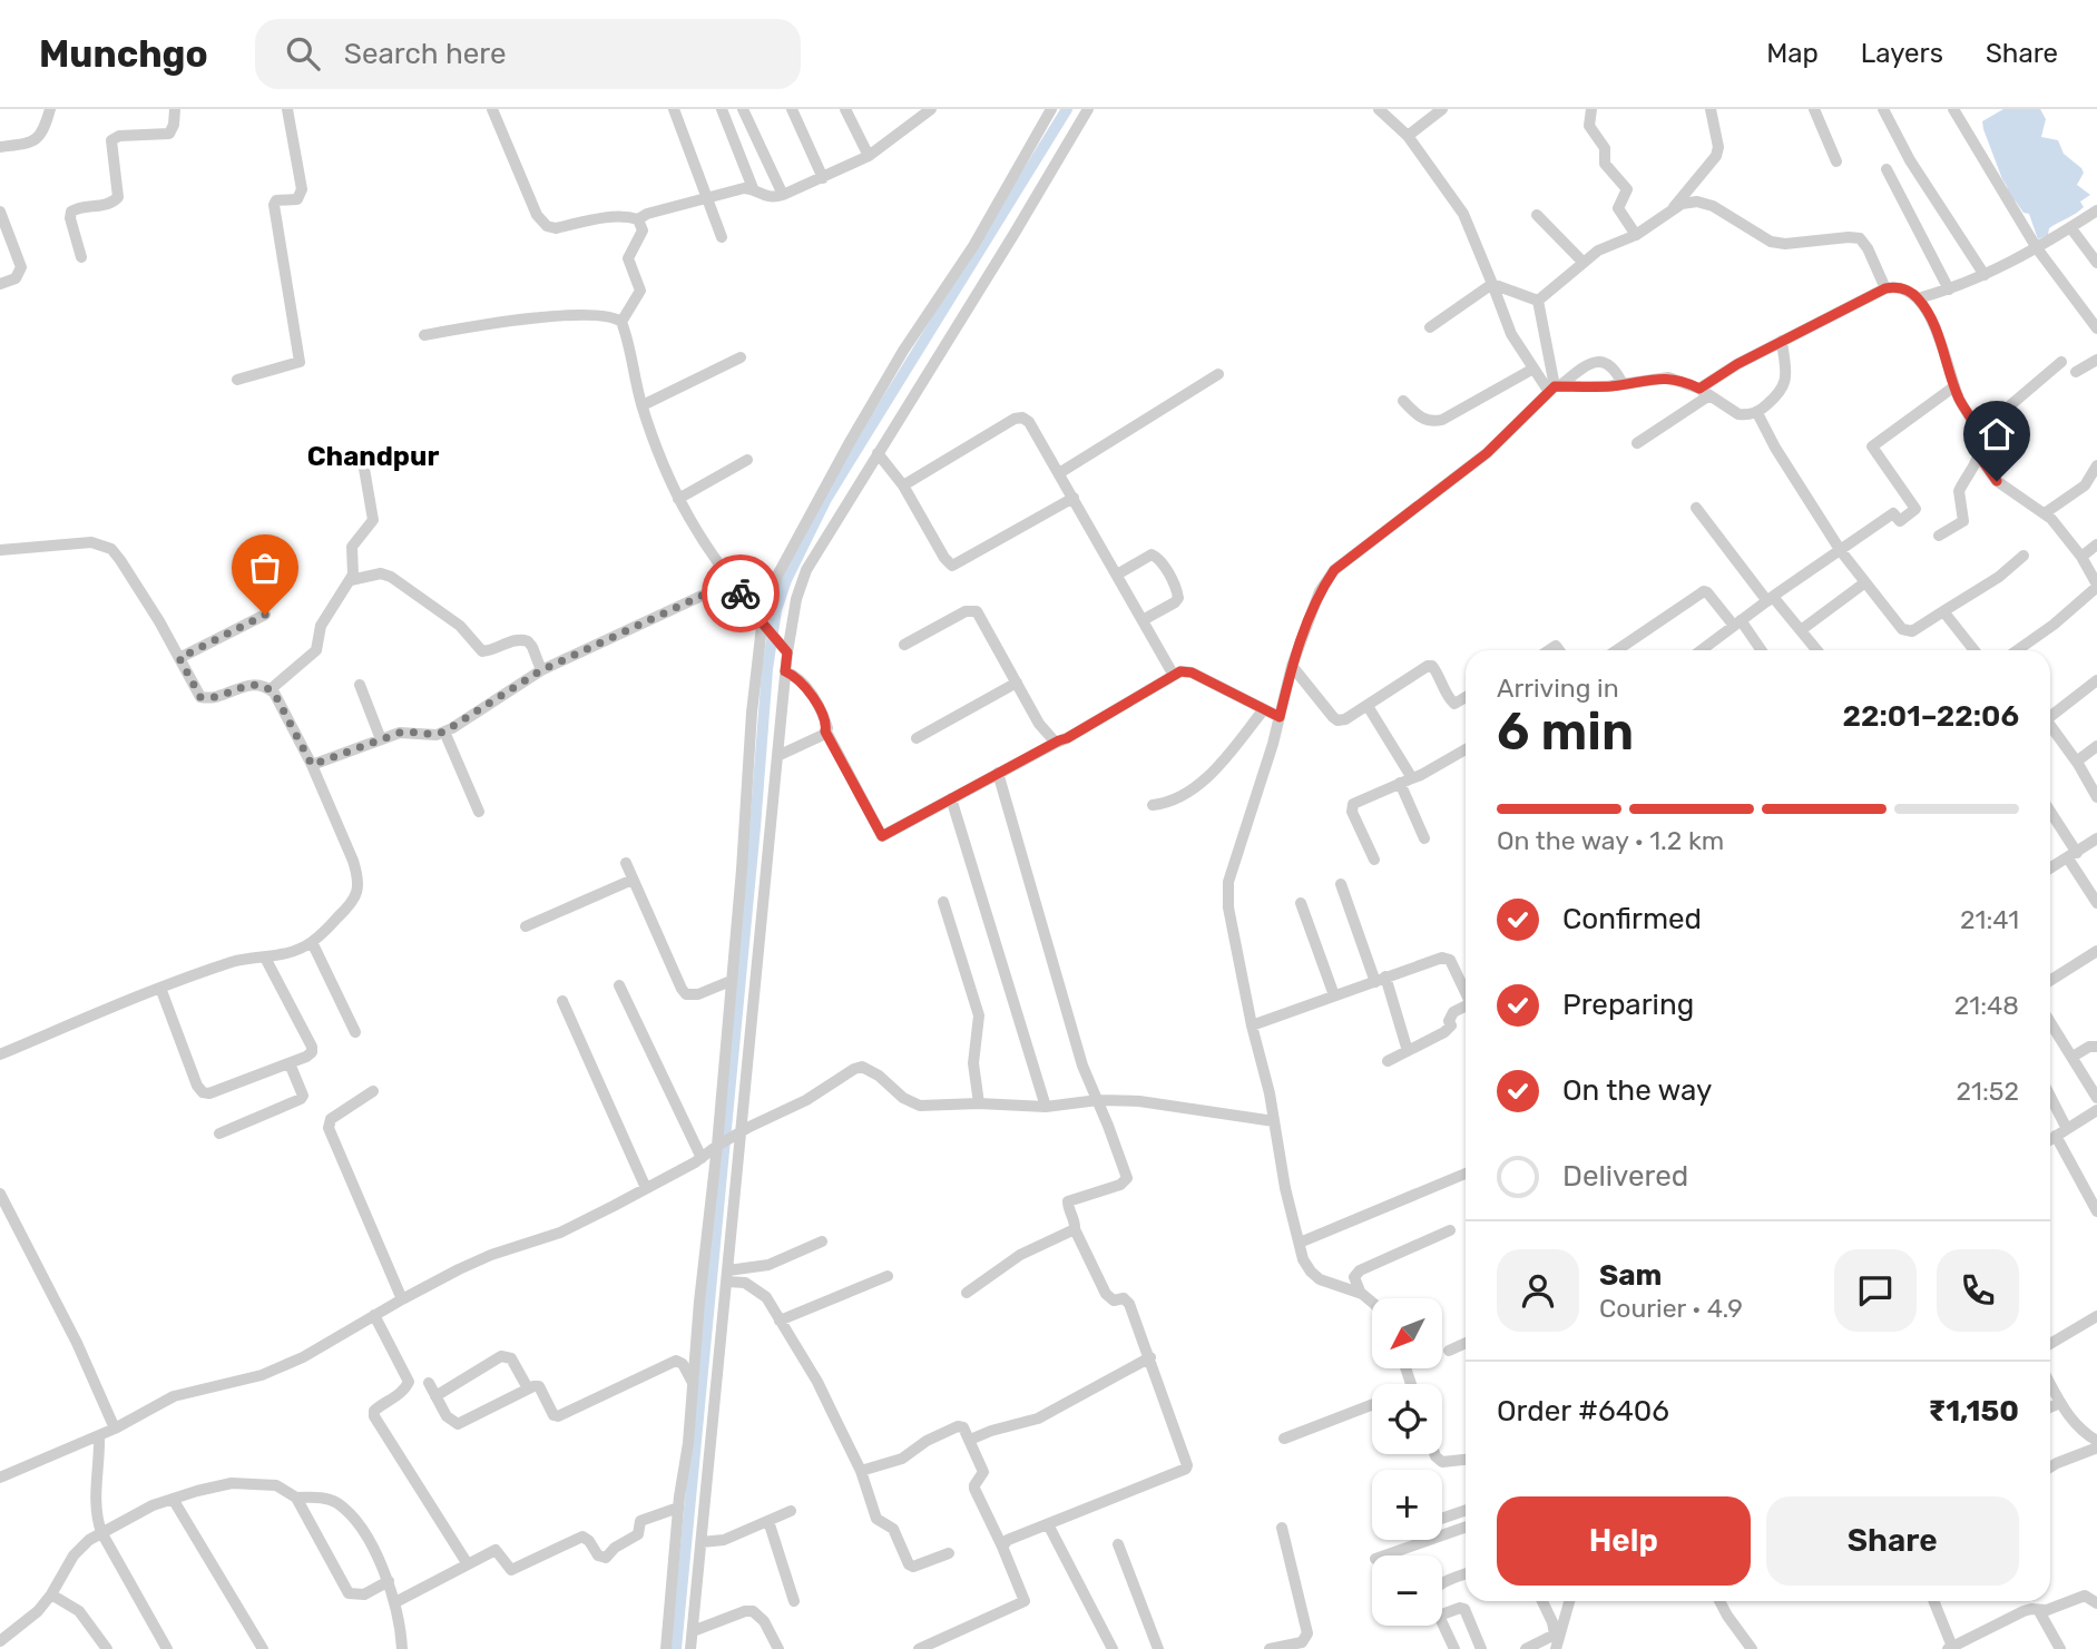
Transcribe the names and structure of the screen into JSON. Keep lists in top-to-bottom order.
{
  "districts": ["Chandpur"],
  "north": "bottom left",
  "page": {
    "header": "Munchgo",
    "search": "Search here",
    "nav": ["Map", "Layers", "Share"],
    "heading": ["6 min", "Arriving in", "22:01–22:06"],
    "panel": [
      "Sam",
      "Courier · 4.9",
      "Order #6406",
      "₹1,150"
    ],
    "bar": "On the way · 1.2 km",
    "list": [
      ["Confirmed", "21:41"],
      ["Preparing", "21:48"],
      ["On the way", "21:52"],
      "Delivered"
    ],
    "map_buttons": ["+", "−"],
    "buttons": ["Help", "Share"]
  }
}
